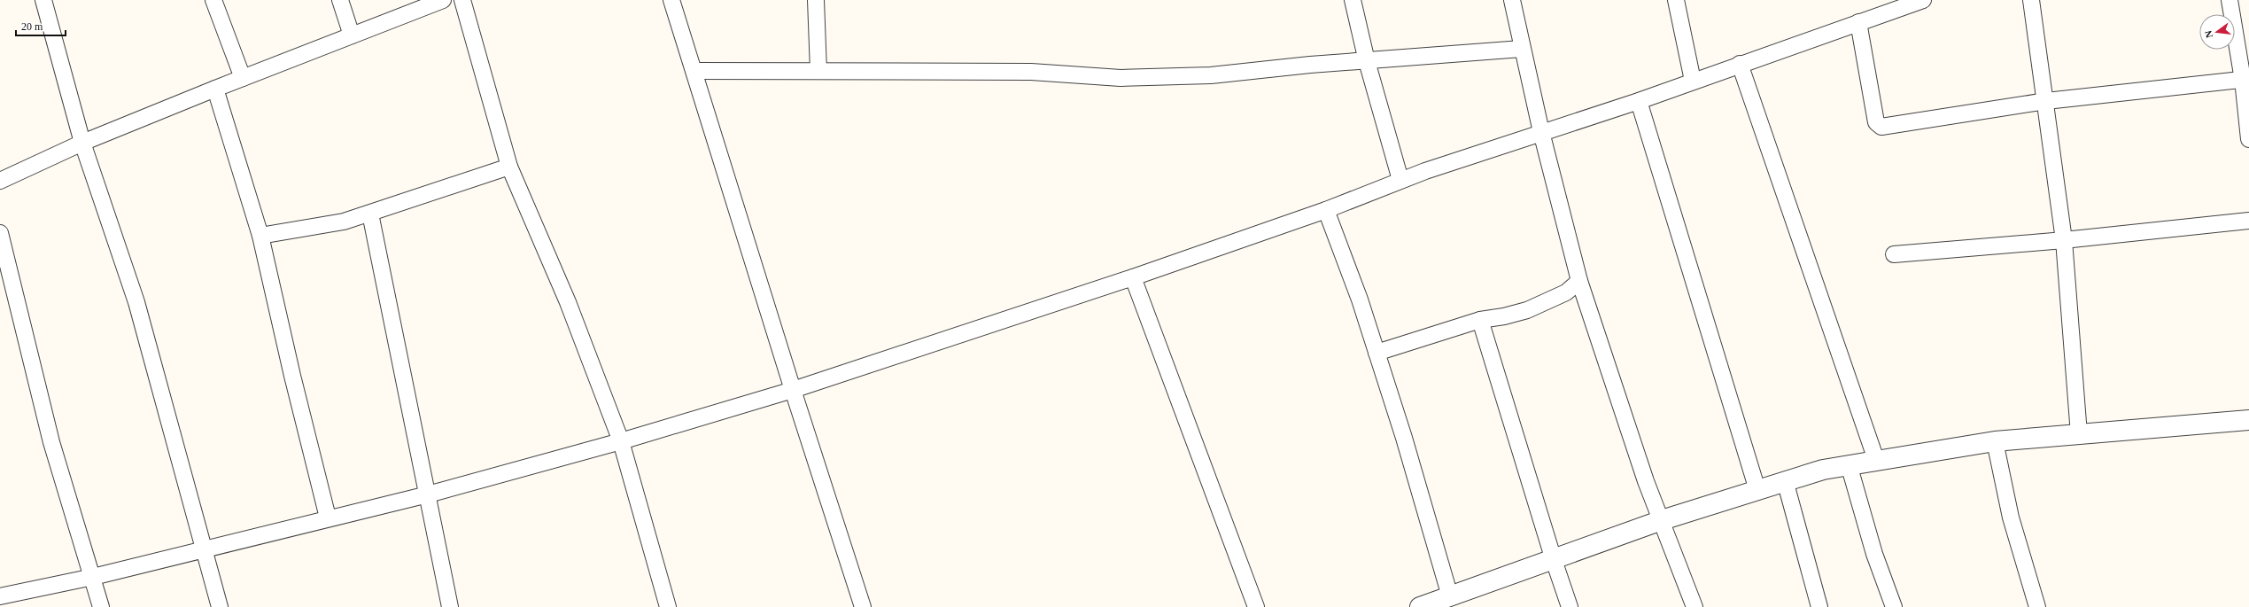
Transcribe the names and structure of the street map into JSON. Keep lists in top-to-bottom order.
{
  "scale_bar": "20 m",
  "north": "left"
}
